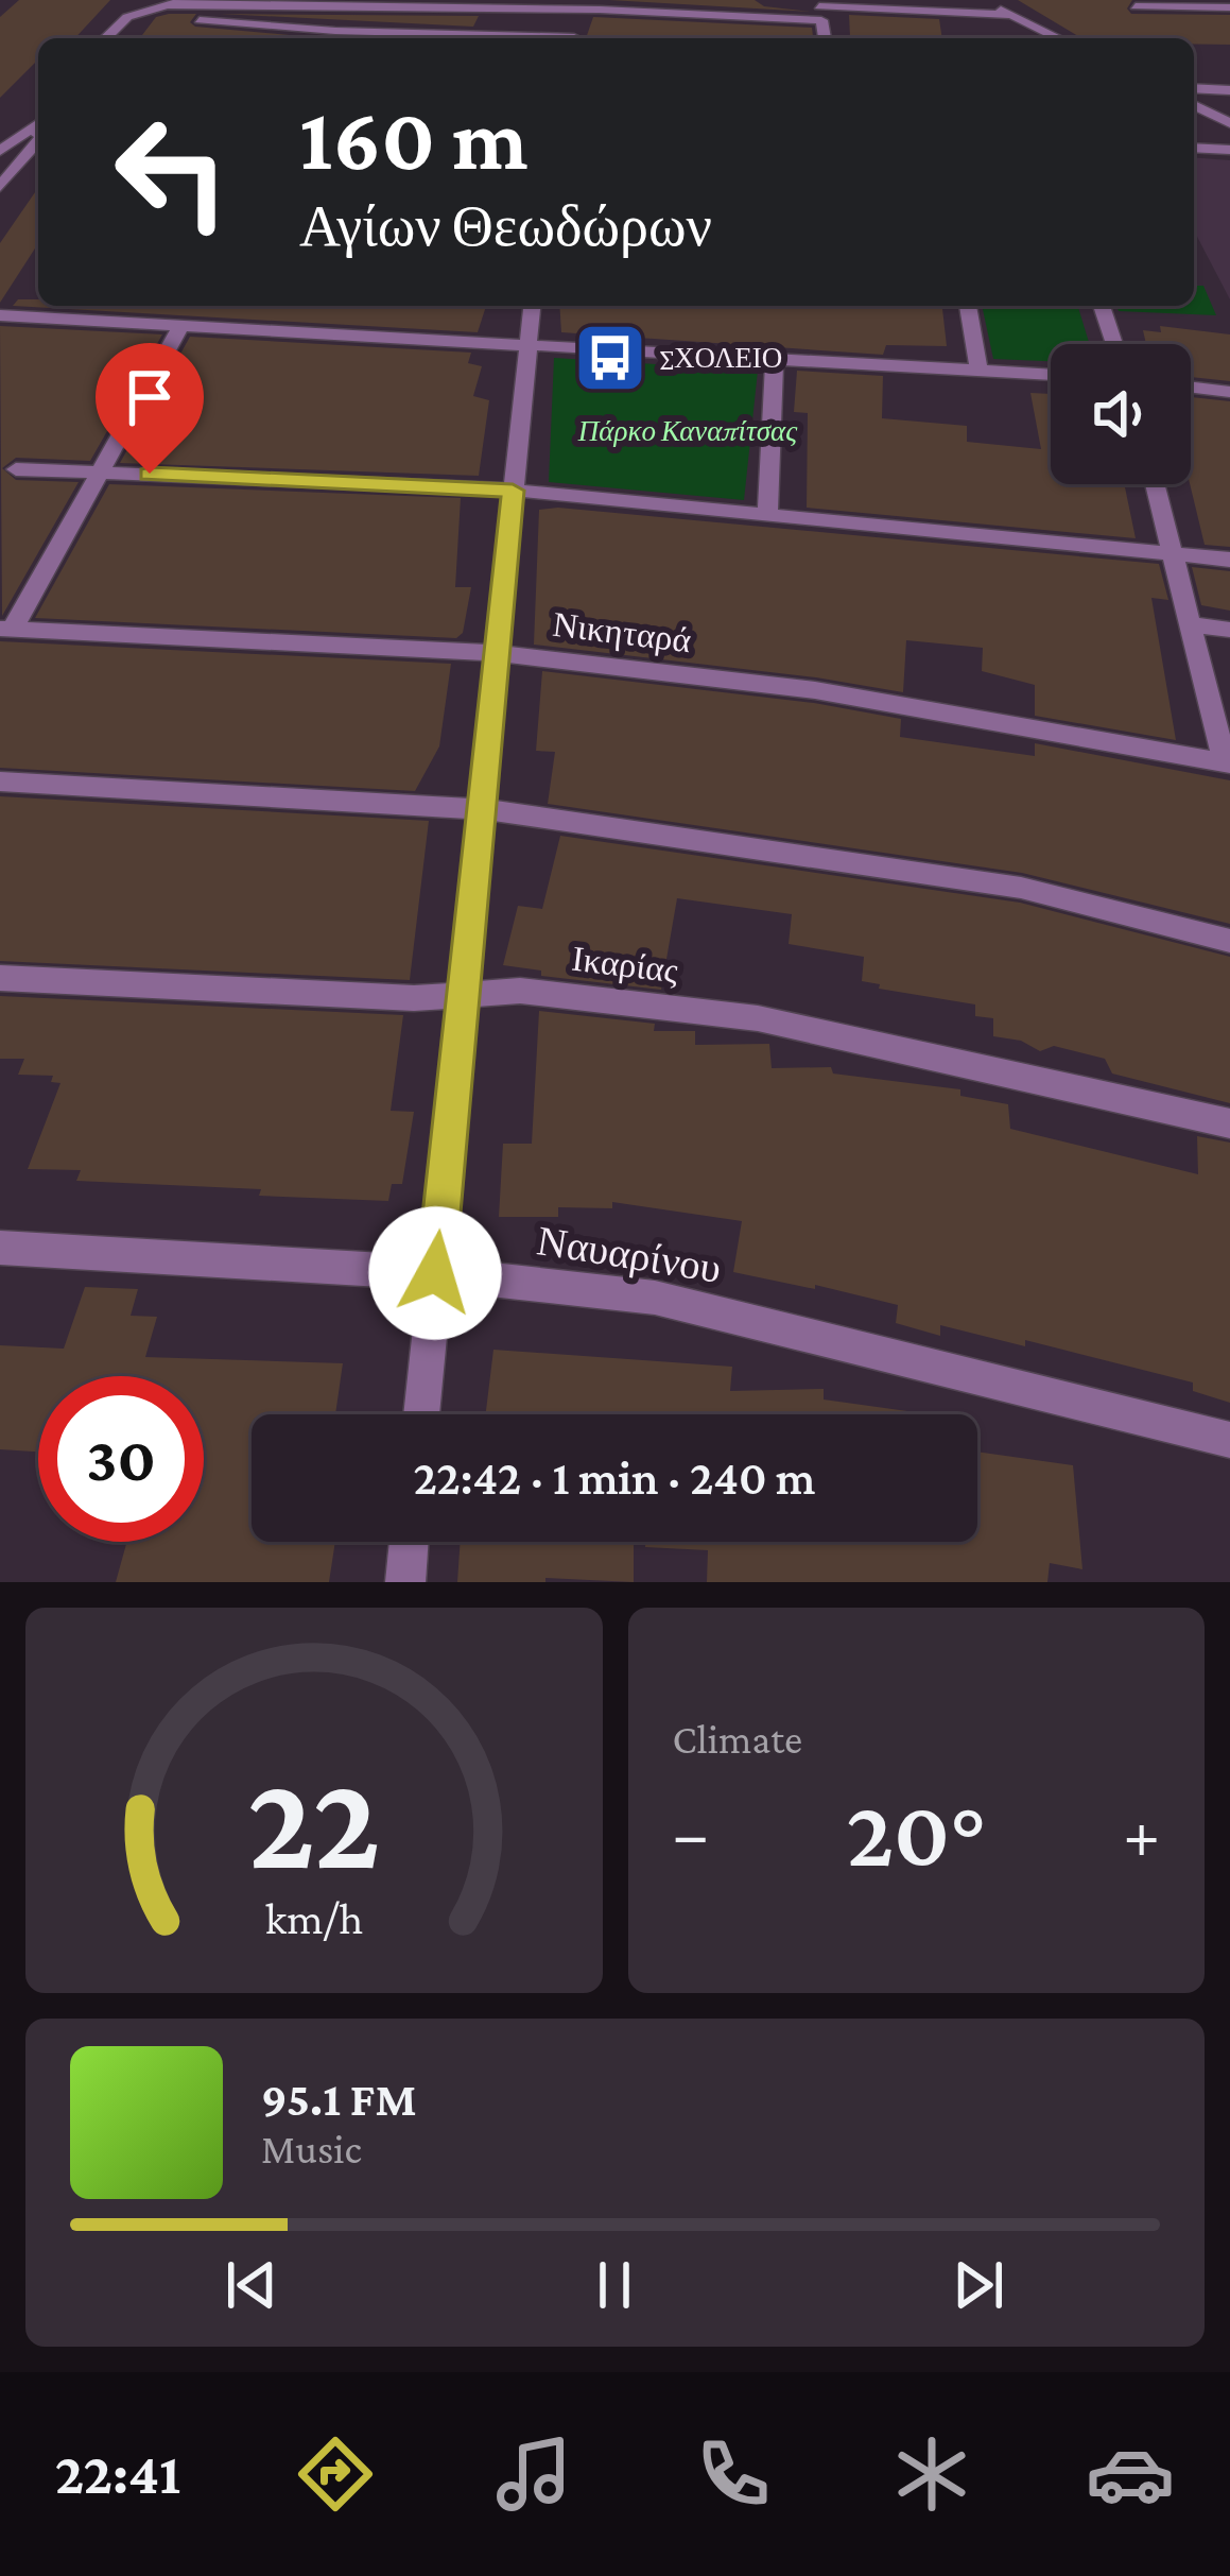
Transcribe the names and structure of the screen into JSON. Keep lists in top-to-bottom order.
{
  "streets": {
    "street": ["Νικηταρά", "Ικαρίας", "Ναυαρίνου"]
  },
  "parks": ["Πάρκο Καναπίτσας"],
  "places": {
    "bus stop": ["ΣΧΟΛΕΙΟ"]
  },
  "page": {
    "turn": ["160 m", "Αγίων Θεωδώρων"],
    "limit": "30",
    "trip": "22:42 · 1 min · 240 m",
    "tile": "Climate",
    "heat": ["−", "20°", "+"],
    "song": ["95.1 FM", "Music"],
    "tabs": "22:41",
    "gauge": ["22", "km/h"]
  }
}
